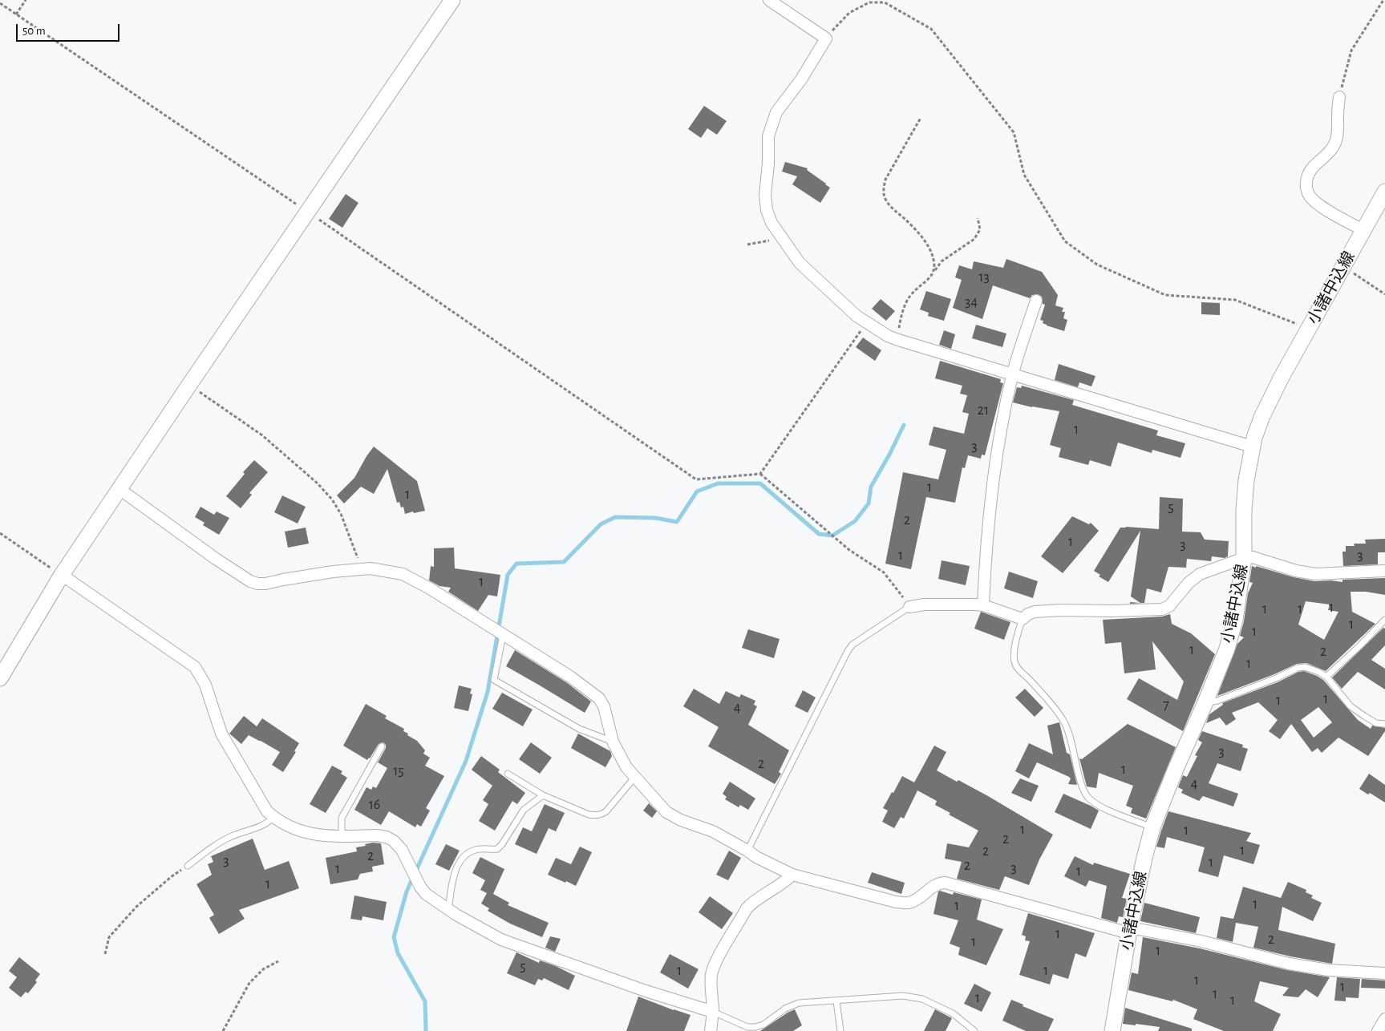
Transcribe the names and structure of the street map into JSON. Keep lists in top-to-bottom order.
{
  "streets": {
    "main road": ["小諸中込線"]
  },
  "house_numbers": [
    "13",
    "34",
    "21",
    "1",
    "3",
    "1",
    "1",
    "5",
    "2",
    "1",
    "3",
    "1",
    "3",
    "1",
    "1",
    "1",
    "1",
    "1",
    "1",
    "1",
    "2",
    "1",
    "1",
    "1",
    "7",
    "4",
    "3",
    "2",
    "1",
    "15",
    "4",
    "16",
    "1",
    "1",
    "2",
    "1",
    "2",
    "2",
    "3",
    "1",
    "2",
    "3",
    "1",
    "1",
    "1",
    "1",
    "1",
    "1",
    "2",
    "1",
    "1",
    "5",
    "1",
    "1",
    "1",
    "1",
    "1",
    "1",
    "1"
  ],
  "scale_bar": "50 m"
}
